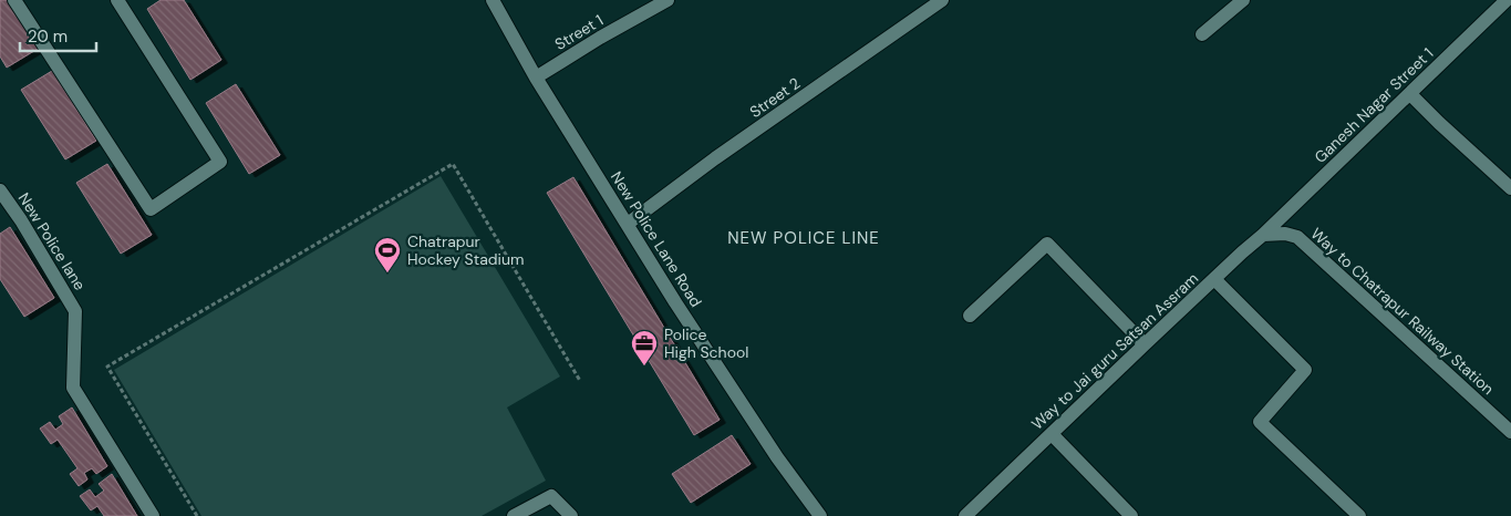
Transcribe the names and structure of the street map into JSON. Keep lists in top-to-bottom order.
{
  "streets": {
    "street": [
      "Street 1",
      "Street 2",
      "Ganesh Nagar Street 1",
      "New Police Lane Road",
      "New Police lane",
      "Way to Chatrapur Railway Station",
      "Way to Jai guru Satsan Assram"
    ]
  },
  "crossings": [
    ["Street 1", "New Police Lane Road"],
    ["Street 2", "New Police Lane Road"],
    ["Ganesh Nagar Street 1", "Way to Chatrapur Railway Station"],
    ["Ganesh Nagar Street 1", "Way to Jai guru Satsan Assram"],
    ["Way to Chatrapur Railway Station", "Way to Jai guru Satsan Assram"]
  ],
  "districts": ["NEW POLICE LINE"],
  "places": {
    "sports": ["Chatrapur Hockey Stadium"],
    "office": ["Police High School"]
  },
  "scale_bar": "20 m"
}
